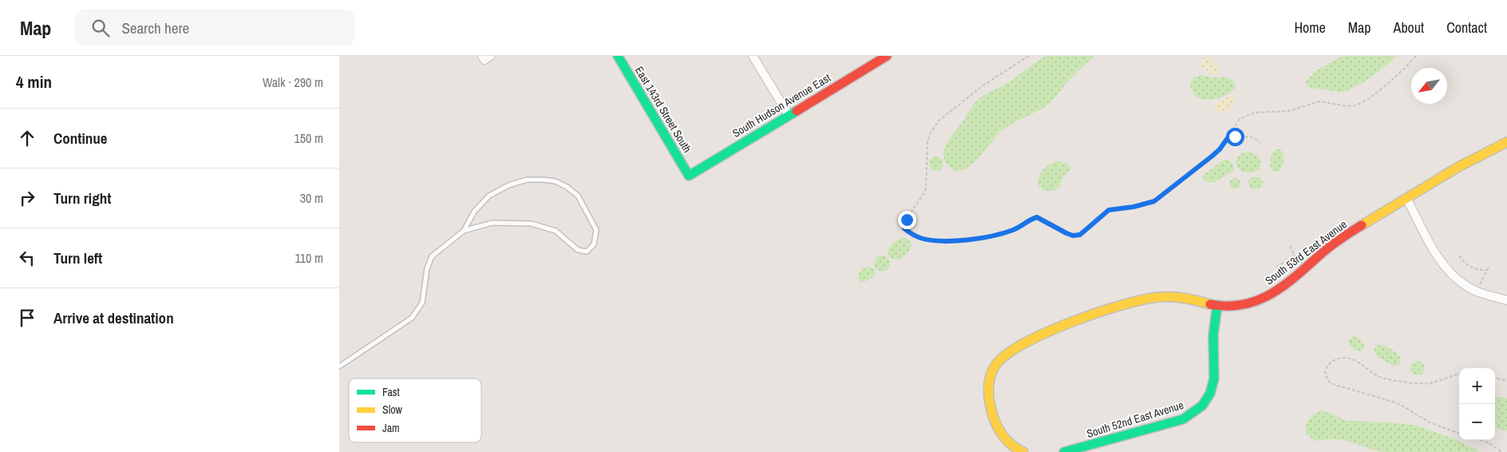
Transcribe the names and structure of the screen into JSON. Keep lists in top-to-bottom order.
{
  "streets": {
    "street": [
      "South Hudson Avenue East",
      "East 143rd Street South",
      "South 53rd East Avenue",
      "South 52nd East Avenue"
    ]
  },
  "crossings": [
    ["South Hudson Avenue East", "East 143rd Street South"],
    ["South 53rd East Avenue", "South 52nd East Avenue"]
  ],
  "legend": ["Fast", "Slow", "Jam"],
  "north": "bottom left",
  "page": {
    "header": "Map",
    "search": "Search here",
    "nav": [
      "Home",
      "Map",
      "About",
      "Contact"
    ],
    "heading": ["4 min", "Walk · 290 m"],
    "list": [
      ["Continue", "150 m"],
      ["Turn right", "30 m"],
      ["Turn left", "110 m"],
      "Arrive at destination"
    ],
    "map_buttons": ["+", "−"]
  }
}
